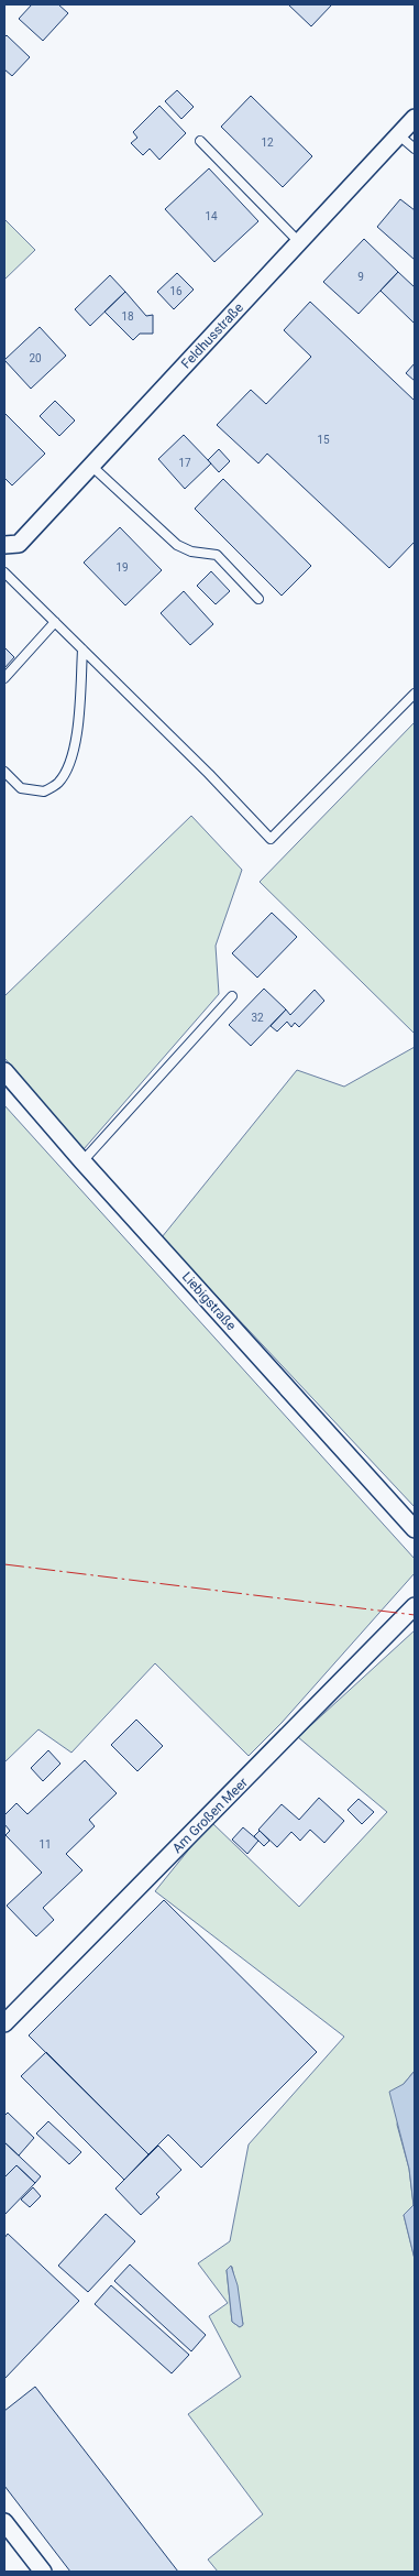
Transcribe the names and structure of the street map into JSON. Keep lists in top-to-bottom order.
{
  "streets": {
    "street": ["Feldhusstraße", "Liebigstraße", "Am Großen Meer"]
  },
  "house_numbers": [
    "12",
    "14",
    "9",
    "16",
    "18",
    "20",
    "15",
    "17",
    "19",
    "32",
    "11"
  ]
}
